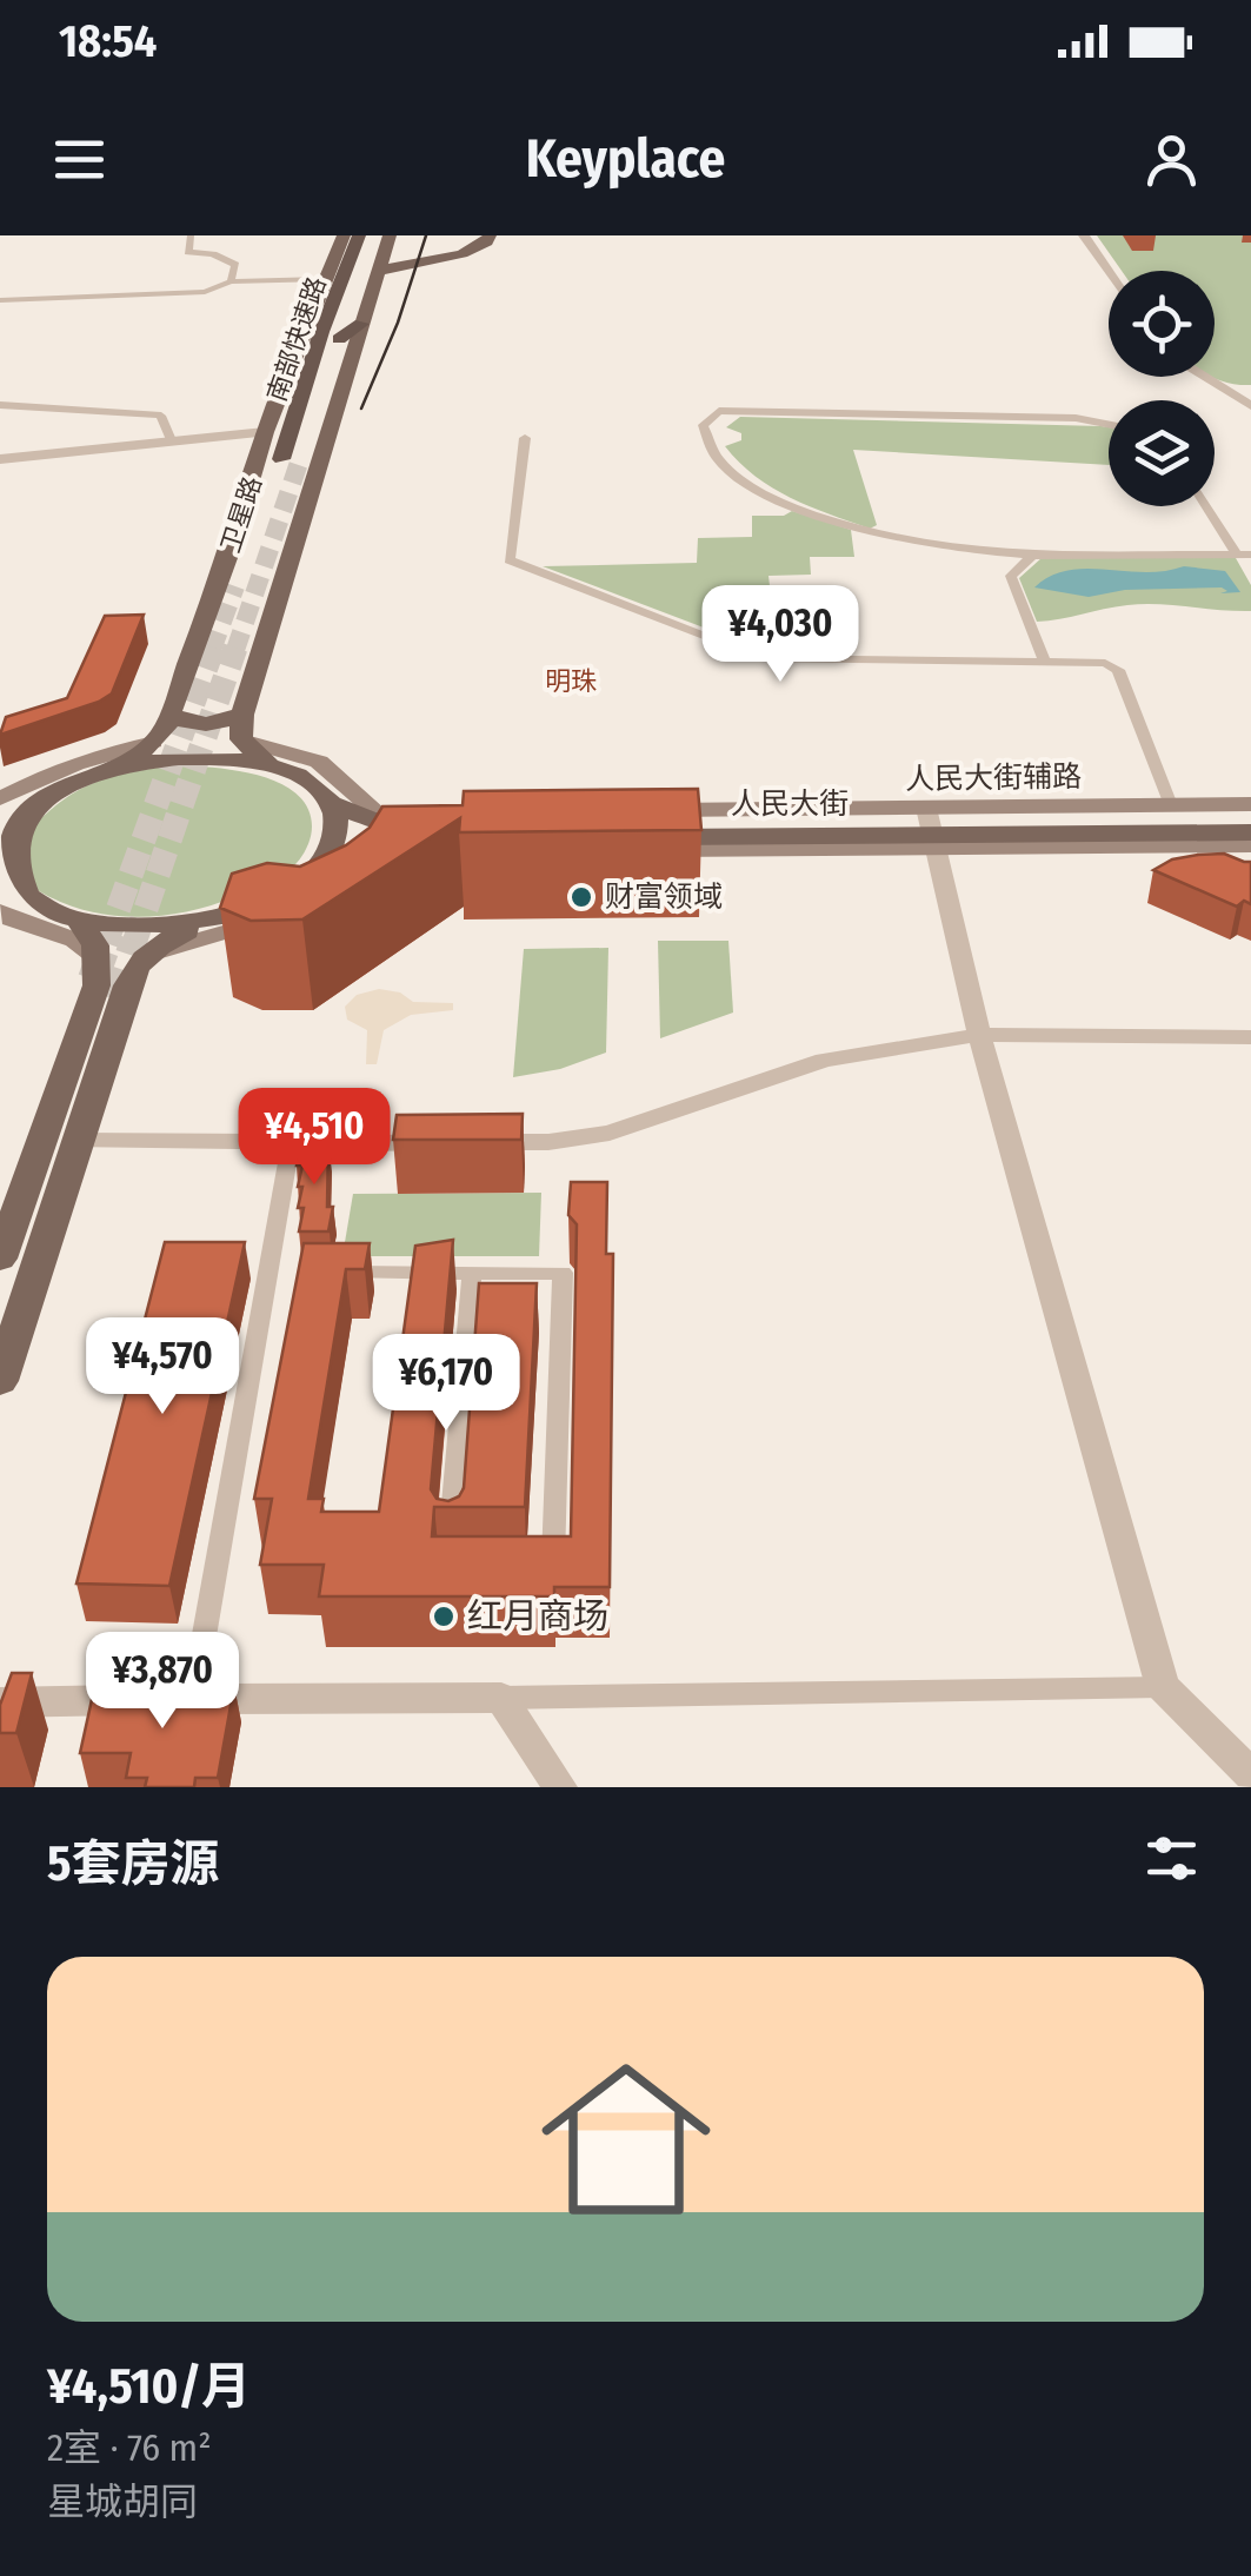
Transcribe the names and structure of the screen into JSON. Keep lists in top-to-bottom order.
{
  "streets": {
    "highway": ["南部快速路"],
    "main road": ["卫星路", "人民大街辅路", "人民大街"]
  },
  "crossings": [
    ["南部快速路", "卫星路"],
    ["人民大街辅路", "人民大街"]
  ],
  "districts": ["明珠"],
  "places": ["财富领域", "红月商场"],
  "page": {
    "status": "18:54",
    "header": "Keyplace",
    "price": [
      "¥4,030",
      "¥4,510",
      "¥4,570",
      "¥6,170",
      "¥3,870"
    ],
    "heading": "5套房源",
    "list": [
      {
        "name": "¥4,510/月",
        "note": "2室 · 76 m² · 星城胡同"
      }
    ]
  }
}
